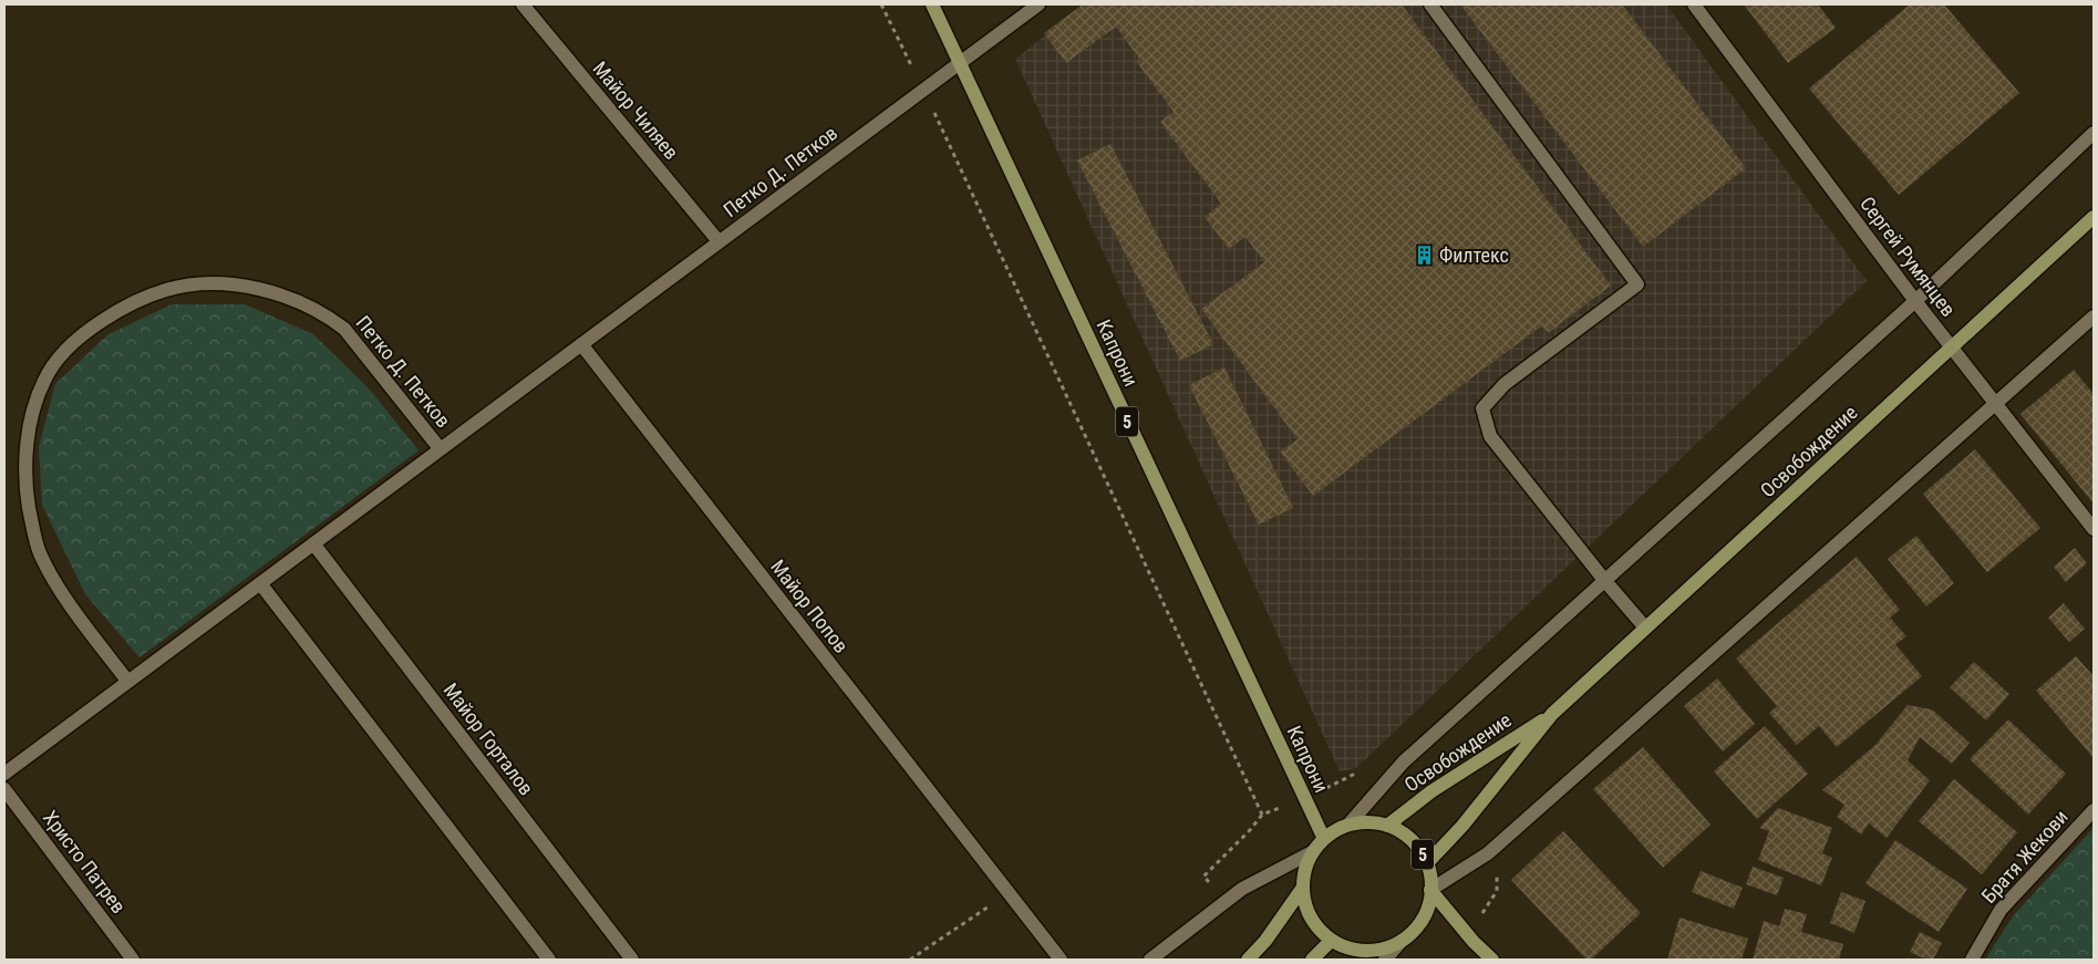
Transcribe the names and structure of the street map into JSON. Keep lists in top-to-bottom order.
{
  "streets": {
    "main road": ["Капрони", "5", "Освобождение"],
    "street": [
      "Майор Чиляев",
      "Петко Д. Петков",
      "Сергей Румянцев",
      "Майор Попов",
      "Майор Горталов",
      "Братя Жекови",
      "Христо Патрев"
    ]
  },
  "crossings": [
    ["Майор Чиляев", "Петко Д. Петков"],
    ["Петко Д. Петков", "Капрони"],
    ["Петко Д. Петков", "Майор Попов"],
    ["Петко Д. Петков", "Майор Горталов"],
    ["Сергей Румянцев", "Освобождение"],
    ["Капрони", "5"],
    ["Капрони", "Освобождение"],
    ["5", "Освобождение"]
  ],
  "places": {
    "building": ["Филтекс"]
  }
}
